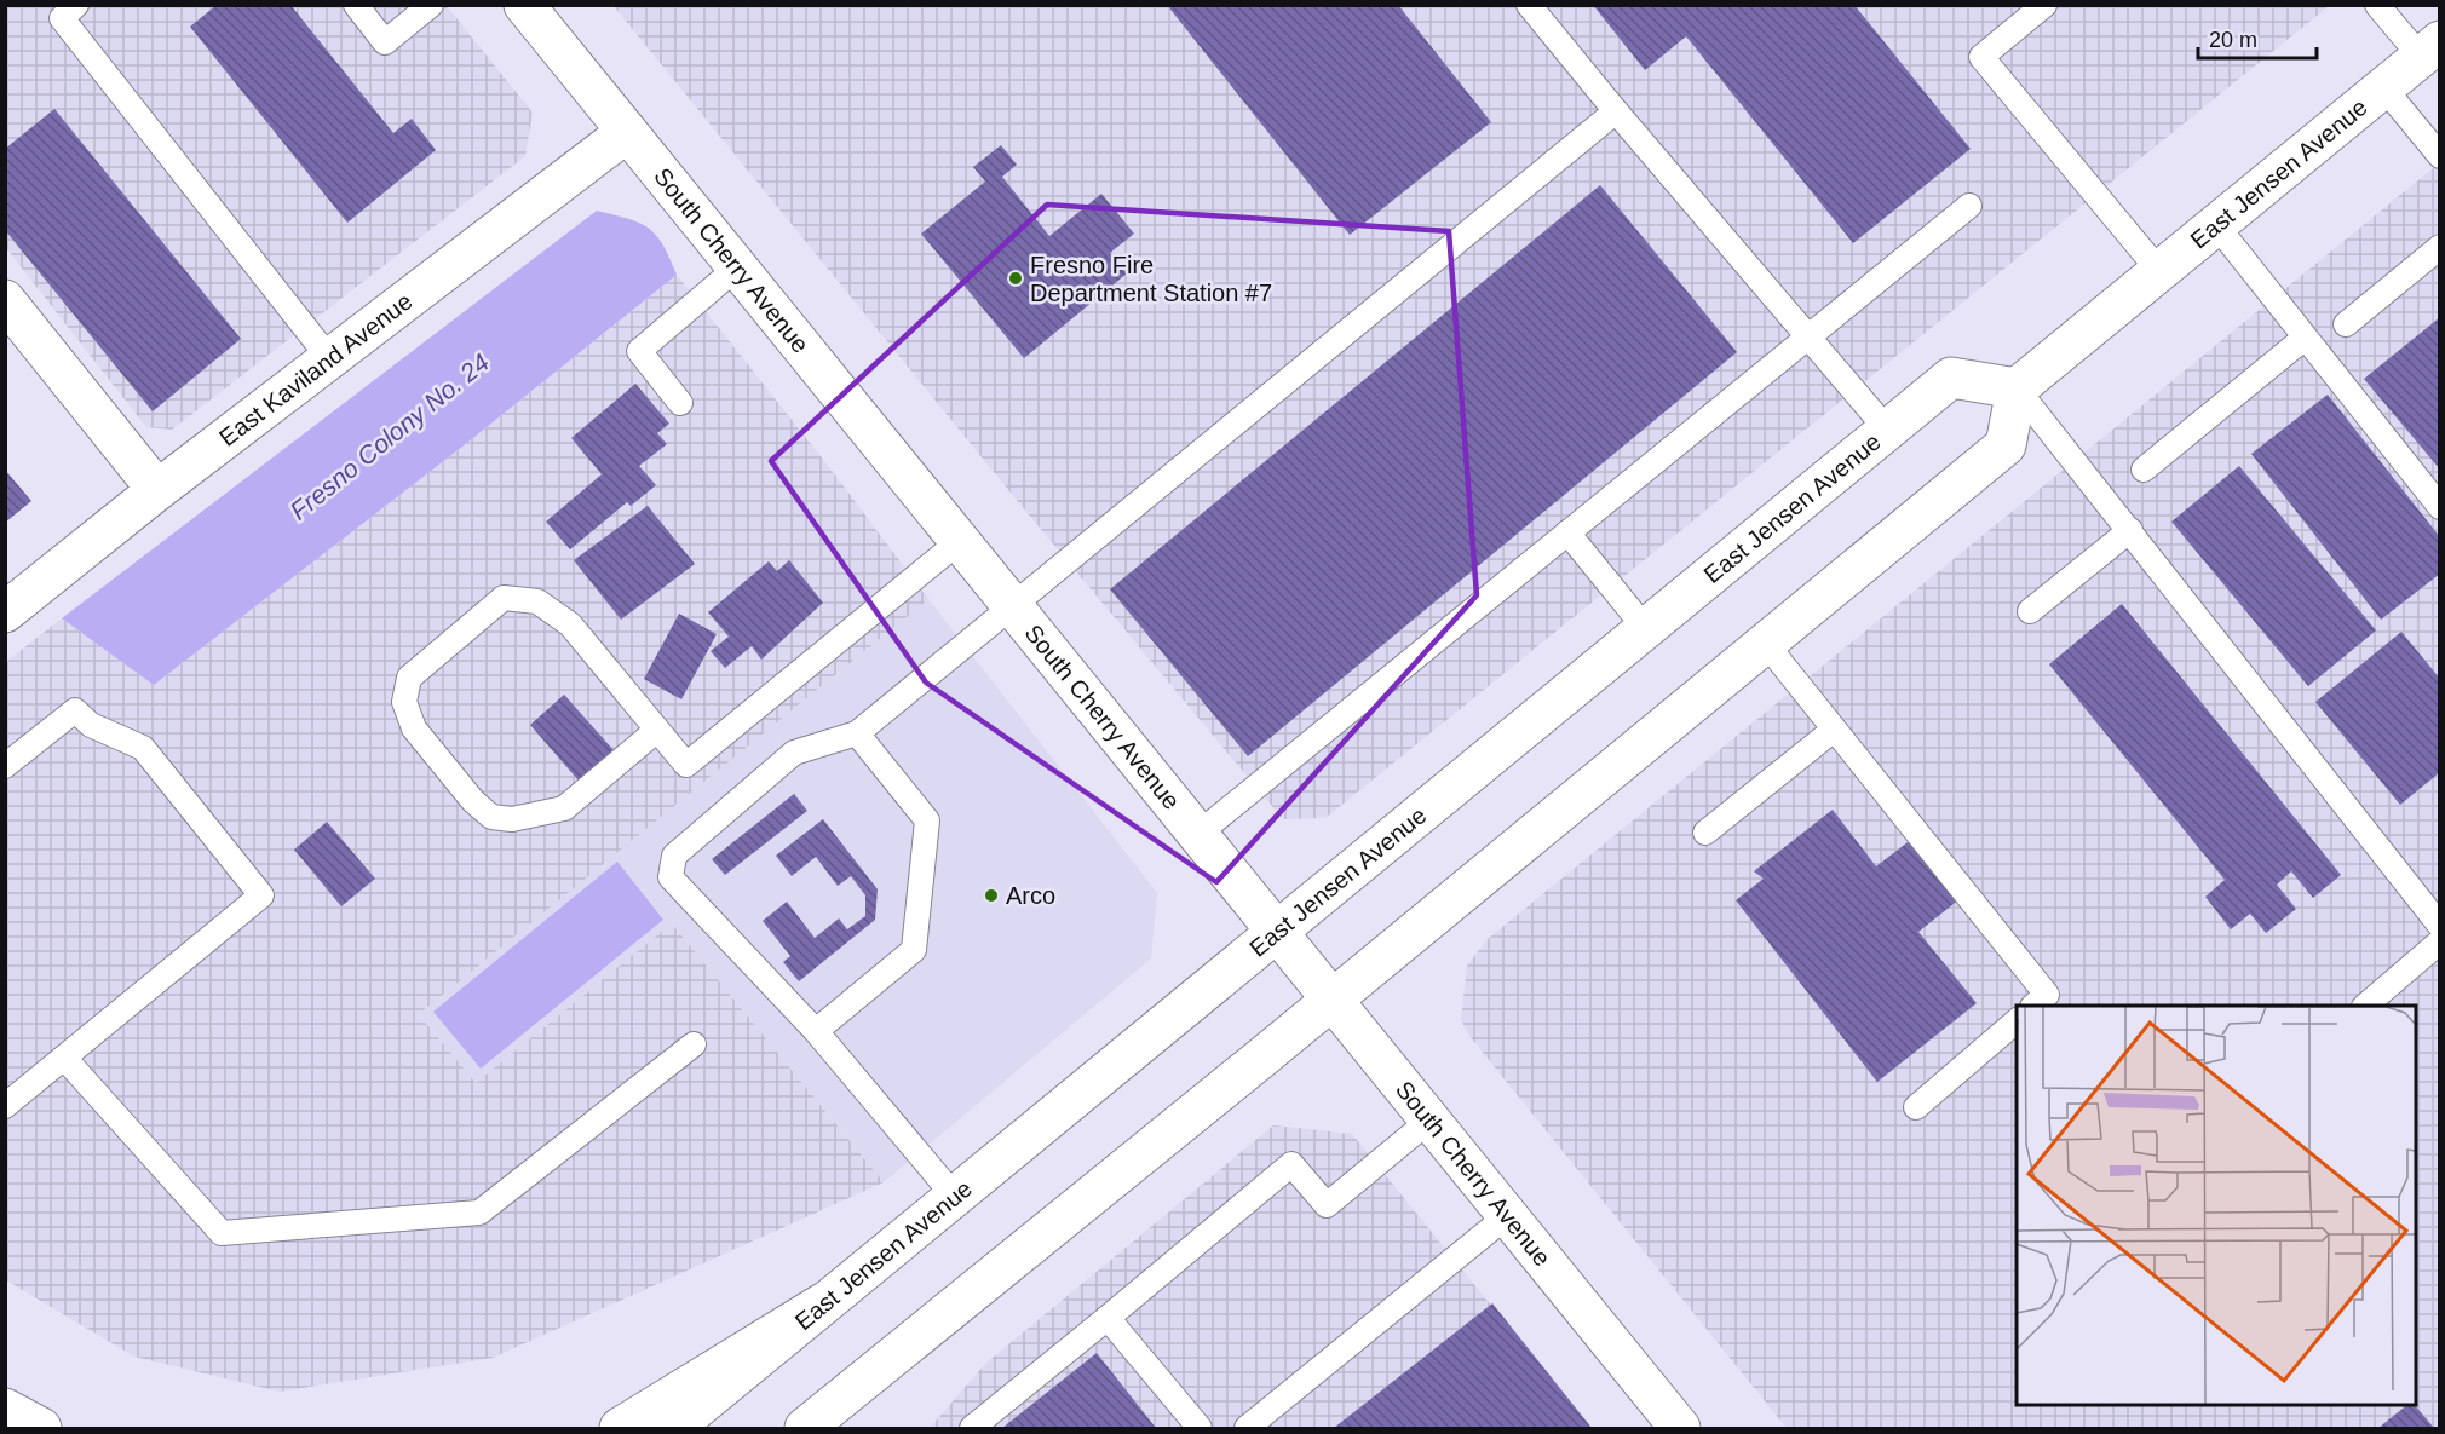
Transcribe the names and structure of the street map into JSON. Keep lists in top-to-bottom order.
{
  "streets": {
    "main road": ["East Jensen Avenue", "South Cherry Avenue", "East Kaviland Avenue"]
  },
  "crossings": [
    ["East Jensen Avenue", "South Cherry Avenue"],
    ["South Cherry Avenue", "East Kaviland Avenue"]
  ],
  "water": ["Fresno Colony No. 24"],
  "places": ["Fresno Fire Department Station #7", "Arco"],
  "scale_bar": "20 m"
}
